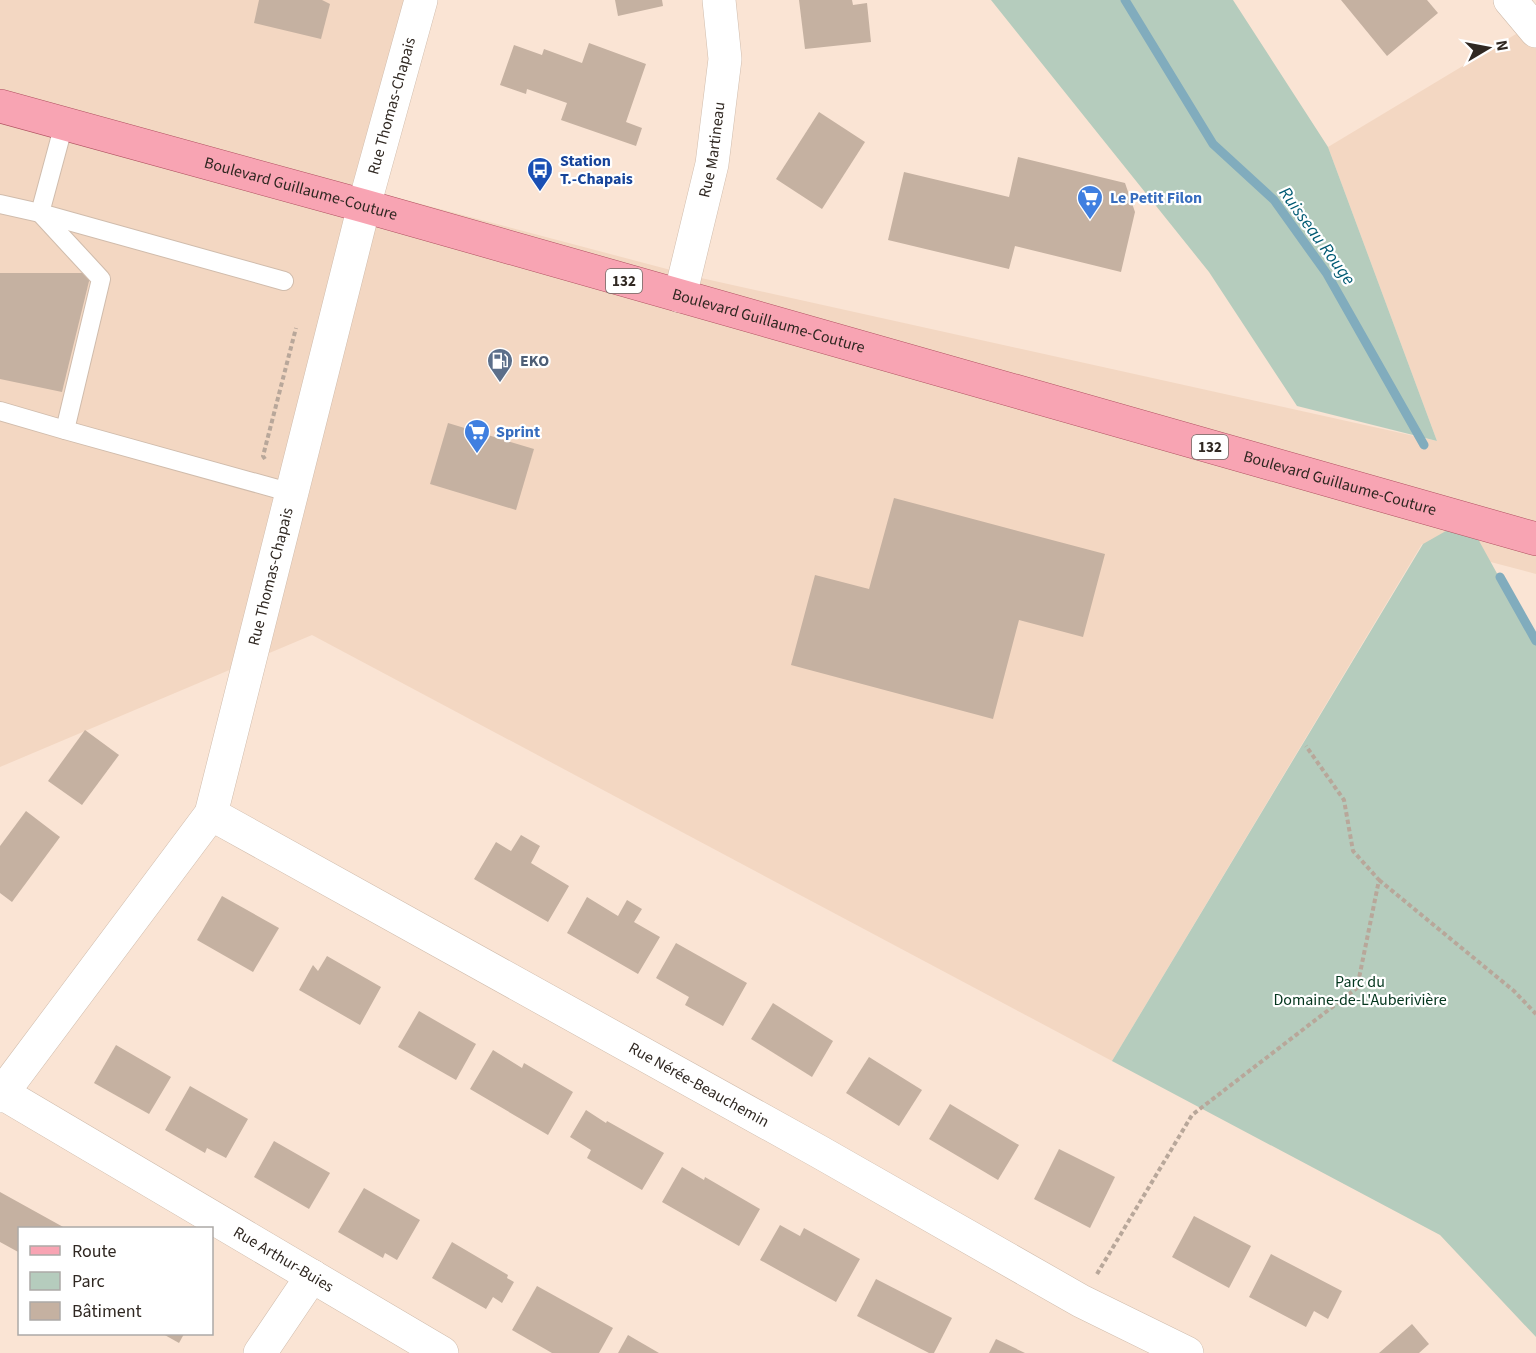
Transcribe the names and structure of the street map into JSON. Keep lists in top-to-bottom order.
{
  "streets": {
    "main road": ["Boulevard Guillaume-Couture", "132"],
    "street": [
      "Rue Thomas-Chapais",
      "Rue Martineau",
      "Rue Nérée-Beauchemin",
      "Rue Arthur-Buies"
    ]
  },
  "crossings": [
    ["Rue Thomas-Chapais", "Boulevard Guillaume-Couture"],
    ["Rue Thomas-Chapais", "Rue Nérée-Beauchemin"],
    ["Rue Thomas-Chapais", "Rue Arthur-Buies"],
    ["Rue Martineau", "Boulevard Guillaume-Couture"]
  ],
  "water": ["Ruisseau Rouge"],
  "parks": ["Parc du Domaine-de-L'Auberivière"],
  "places": {
    "bus stop": ["Station T.-Chapais"],
    "supermarket": ["Le Petit Filon", "Sprint"],
    "fuel station": ["EKO"]
  },
  "legend": ["Route", "Parc", "Bâtiment"],
  "north": "right"
}
